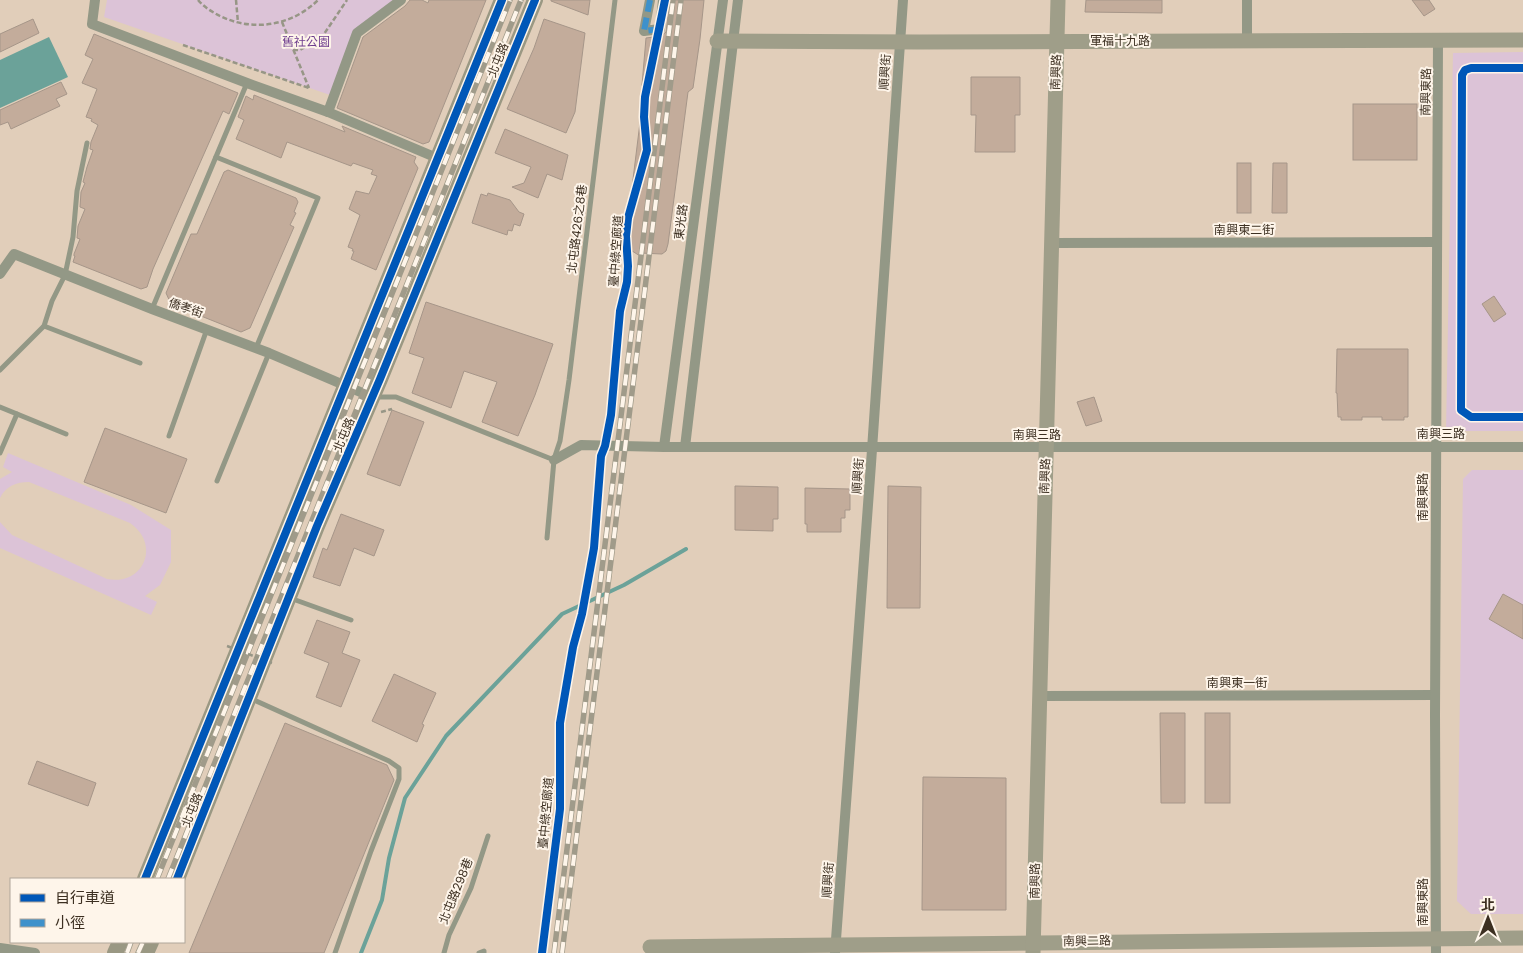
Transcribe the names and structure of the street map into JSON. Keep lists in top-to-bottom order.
{
  "streets": {
    "main road": ["北屯路"],
    "street": [
      "軍福十九路",
      "順興街",
      "南興路",
      "南興東路",
      "東光路",
      "南興東二街",
      "僑孝街",
      "南興三路",
      "南興東一街",
      "南興二路"
    ],
    "lane": ["北屯路426之8巷", "北屯路298巷"],
    "cycle path": ["臺中綠空廊道"]
  },
  "crossings": [
    ["軍福十九路", "順興街"],
    ["軍福十九路", "南興路"],
    ["軍福十九路", "南興東路"],
    ["軍福十九路", "東光路"],
    ["北屯路", "僑孝街"],
    ["順興街", "南興三路"],
    ["順興街", "南興二路"],
    ["南興路", "南興東二街"],
    ["南興路", "南興三路"],
    ["南興路", "南興東一街"],
    ["南興路", "南興二路"],
    ["南興東路", "南興東二街"],
    ["南興東路", "南興三路"],
    ["南興東路", "南興東一街"],
    ["南興東路", "南興二路"],
    ["東光路", "南興三路"],
    ["北屯路426之8巷", "南興三路"]
  ],
  "parks": ["舊社公園"],
  "legend": ["自行車道", "小徑"],
  "north": "top"
}
